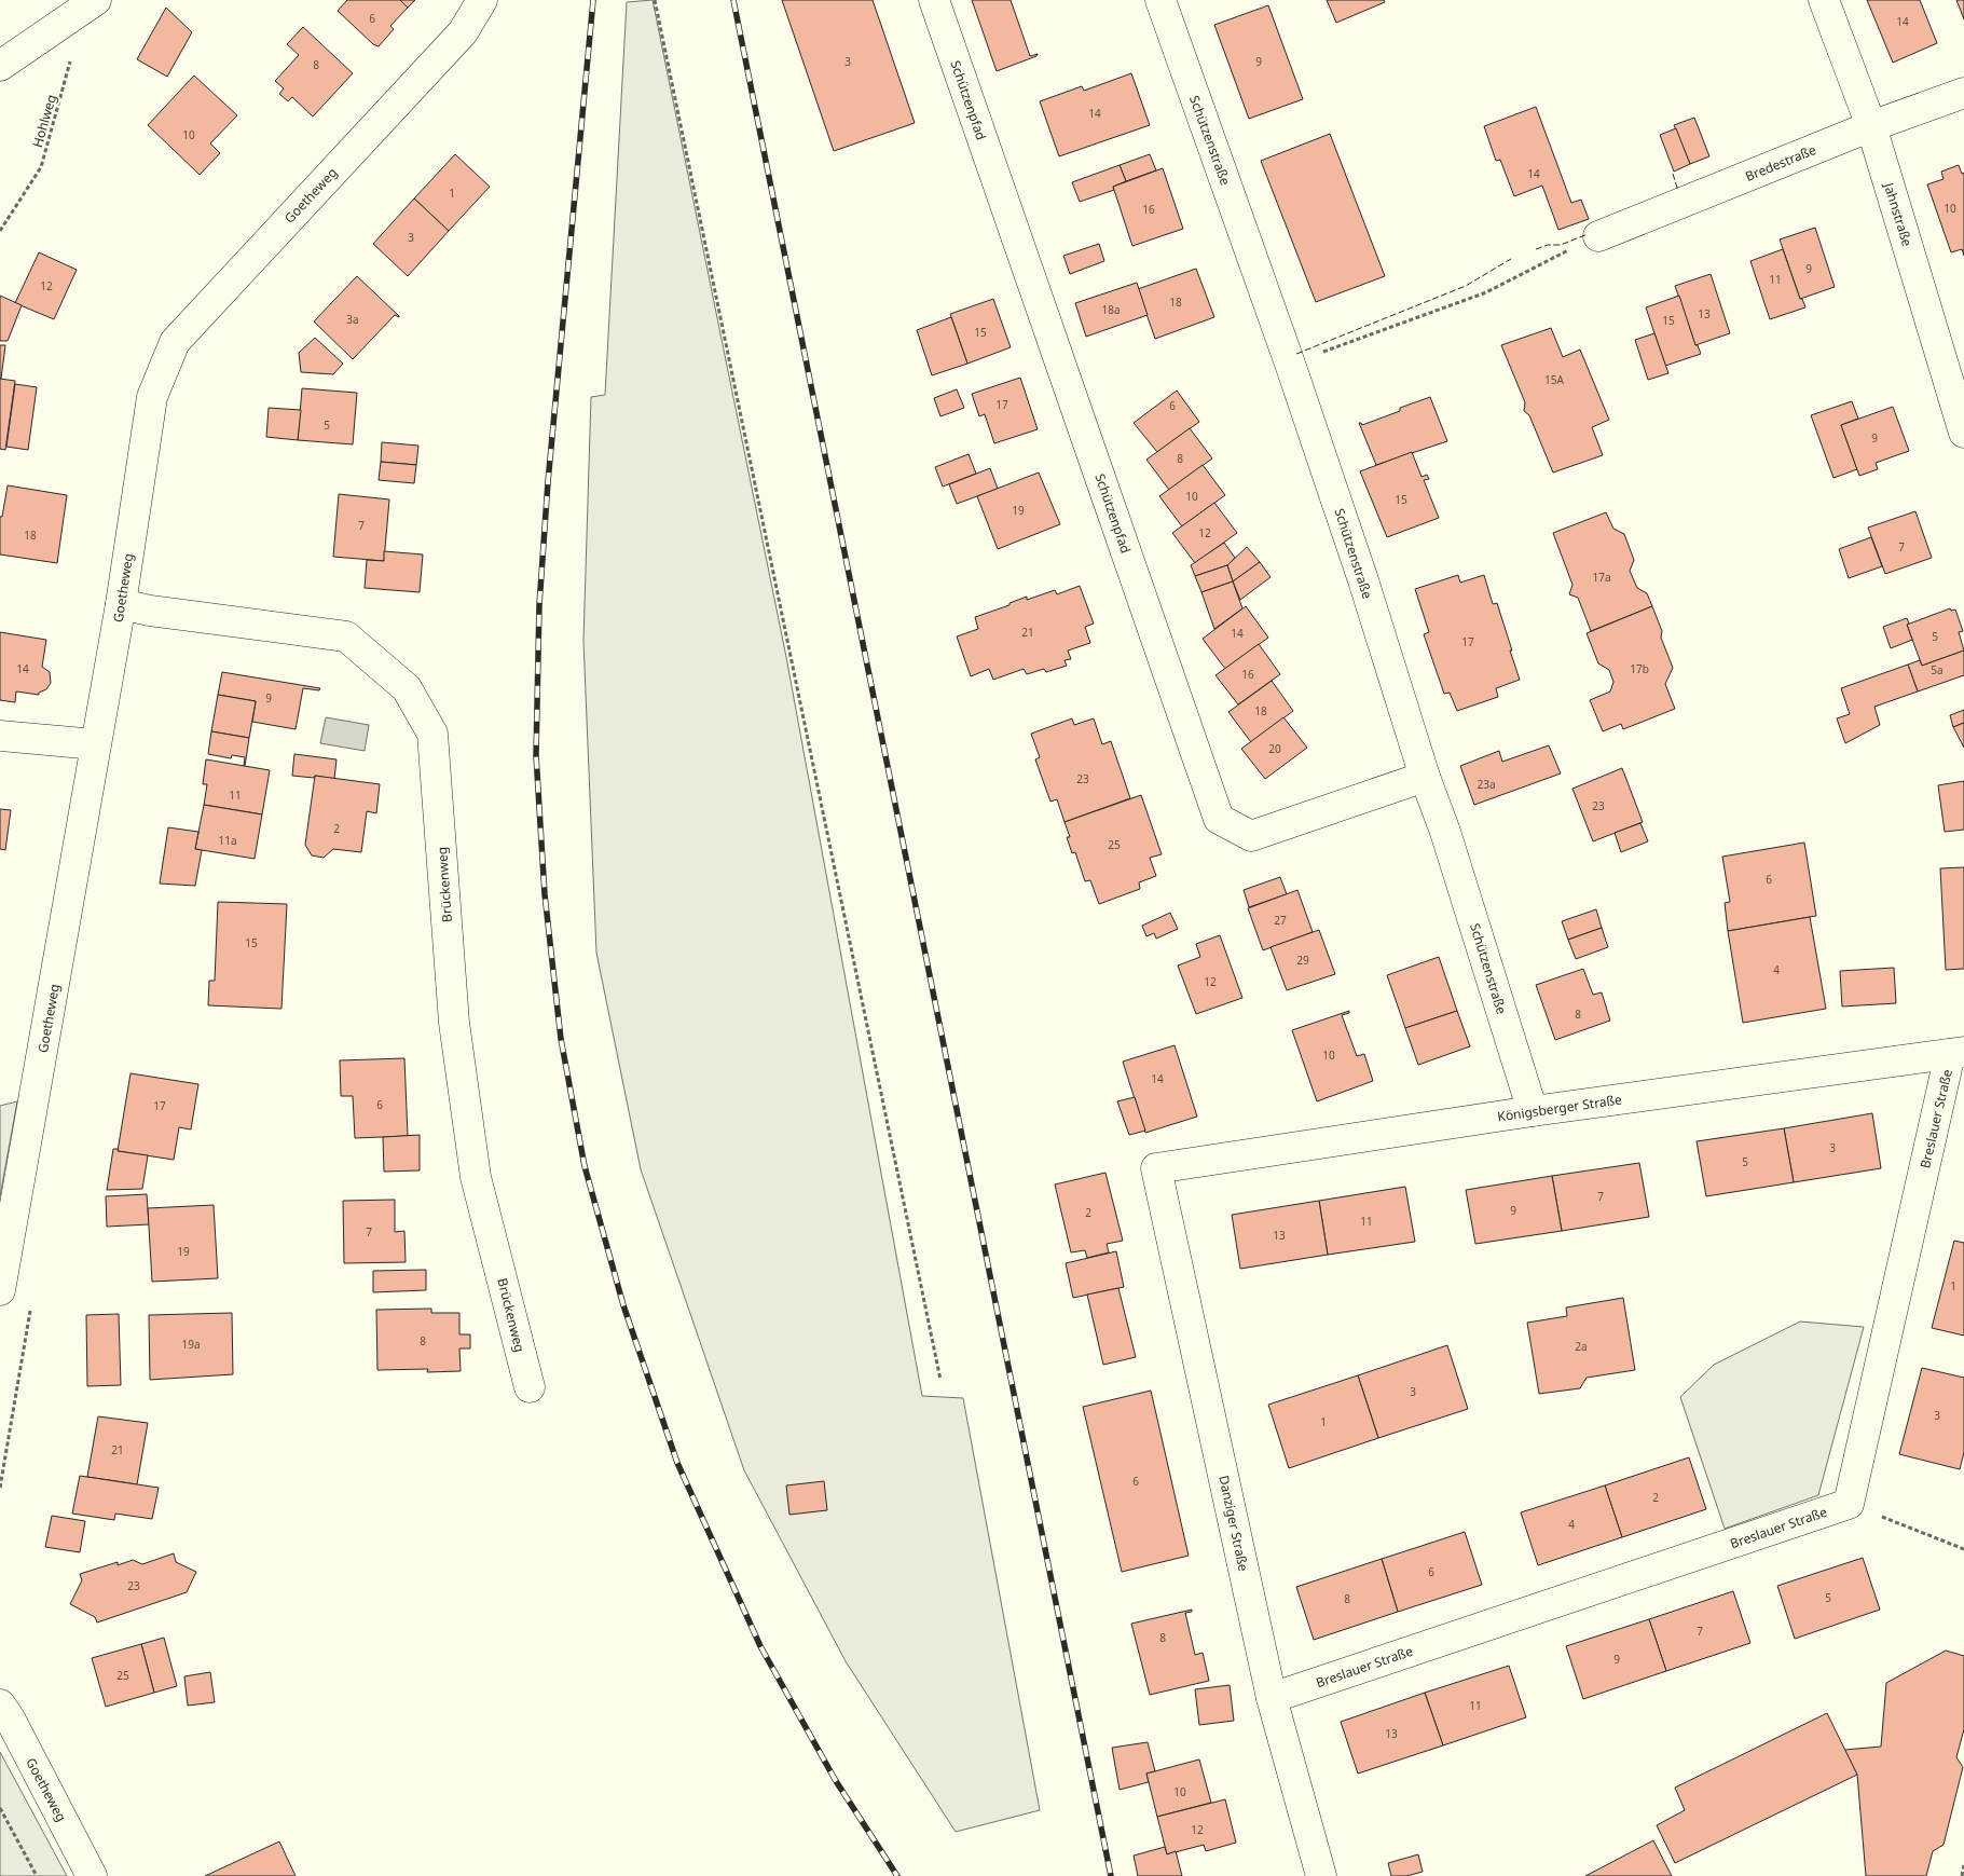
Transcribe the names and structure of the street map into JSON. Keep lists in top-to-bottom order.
{
  "streets": {
    "street": [
      "Schützenpfad",
      "Schützenstraße",
      "Bredestraße",
      "Goetheweg",
      "Jahnstraße",
      "Brückenweg",
      "Königsberger Straße",
      "Breslauer Straße",
      "Danziger Straße"
    ],
    "path": ["Hohlweg"]
  },
  "crossings": [
    ["Schützenpfad", "Schützenstraße"],
    ["Schützenstraße", "Königsberger Straße"],
    ["Bredestraße", "Jahnstraße"],
    ["Goetheweg", "Brückenweg"],
    ["Königsberger Straße", "Breslauer Straße"],
    ["Königsberger Straße", "Danziger Straße"],
    ["Breslauer Straße", "Danziger Straße"]
  ],
  "house_numbers": [
    "6",
    "14",
    "3",
    "9",
    "8",
    "14",
    "10",
    "14",
    "1",
    "10",
    "16",
    "3",
    "9",
    "11",
    "12",
    "18",
    "18a",
    "13",
    "3a",
    "15",
    "15",
    "15A",
    "17",
    "6",
    "5",
    "9",
    "8",
    "10",
    "15",
    "19",
    "7",
    "12",
    "18",
    "7",
    "17a",
    "21",
    "14",
    "5",
    "17",
    "14",
    "17b",
    "5a",
    "16",
    "9",
    "18",
    "20",
    "23",
    "23a",
    "11",
    "23",
    "2",
    "11a",
    "25",
    "6",
    "27",
    "15",
    "29",
    "4",
    "12",
    "8",
    "10",
    "14",
    "6",
    "17",
    "3",
    "5",
    "7",
    "9",
    "2",
    "11",
    "7",
    "13",
    "19",
    "1",
    "8",
    "19a",
    "2a",
    "3",
    "3",
    "1",
    "21",
    "6",
    "2",
    "4",
    "6",
    "23",
    "5",
    "8",
    "7",
    "8",
    "9",
    "25",
    "11",
    "13",
    "10",
    "12"
  ]
}
